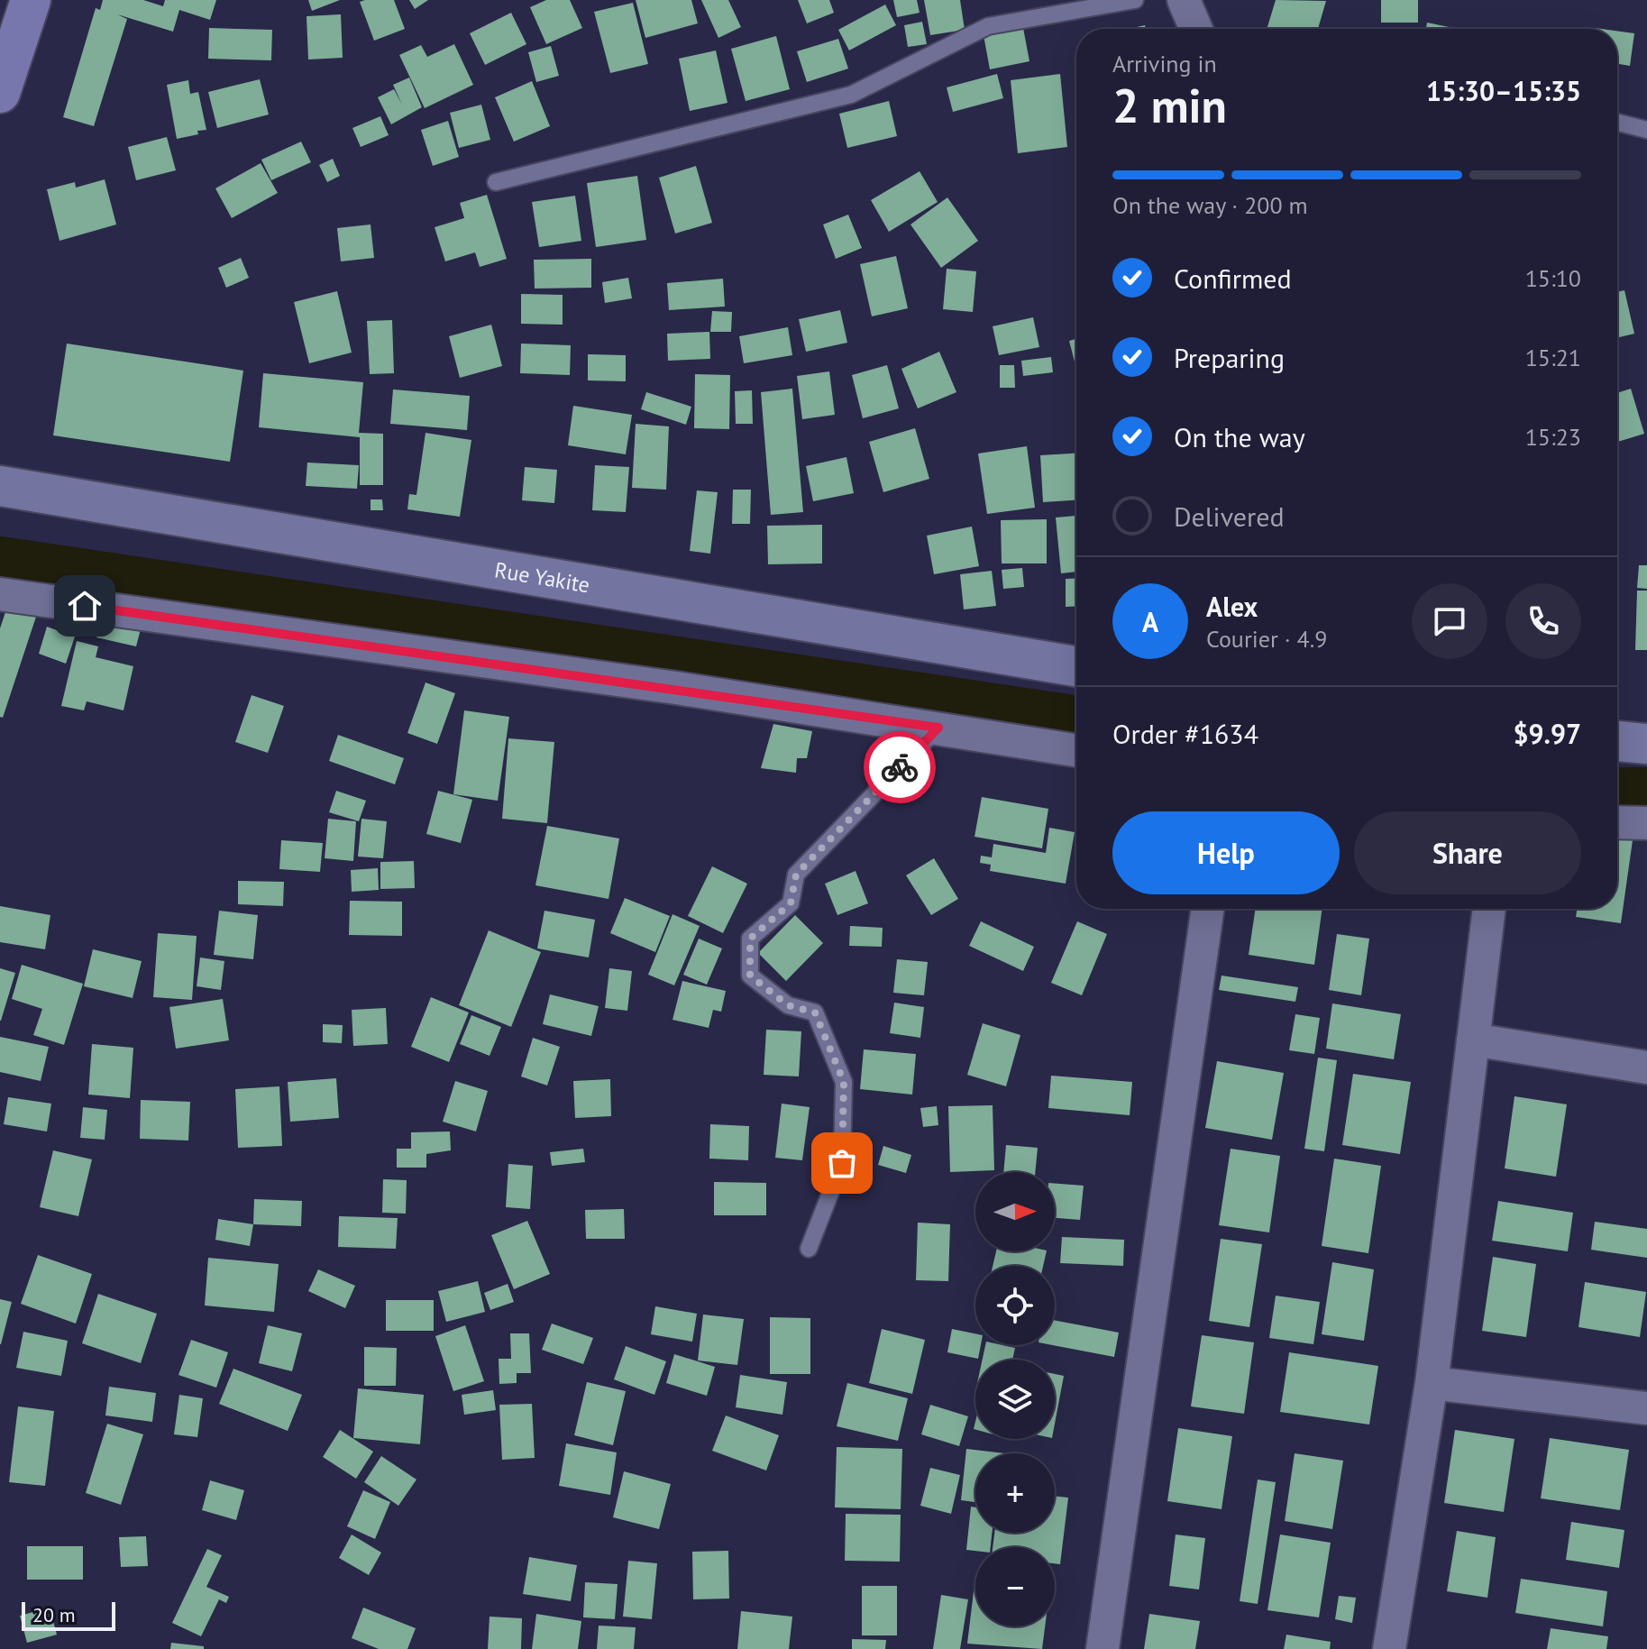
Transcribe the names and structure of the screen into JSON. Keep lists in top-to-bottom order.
{
  "streets": {
    "main road": ["Rue Yakite"]
  },
  "scale_bar": "20 m",
  "north": "right",
  "page": {
    "heading": ["2 min", "Arriving in", "15:30–15:35"],
    "panel": [
      "Alex",
      "Courier · 4.9",
      "Order #1634",
      "$9.97"
    ],
    "bar": "On the way · 200 m",
    "list": [
      ["Confirmed", "15:10"],
      ["Preparing", "15:21"],
      ["On the way", "15:23"],
      "Delivered"
    ],
    "round": "A",
    "buttons": ["Help", "Share"],
    "map_buttons": ["+", "−"],
    "scale": "20 m"
  }
}
